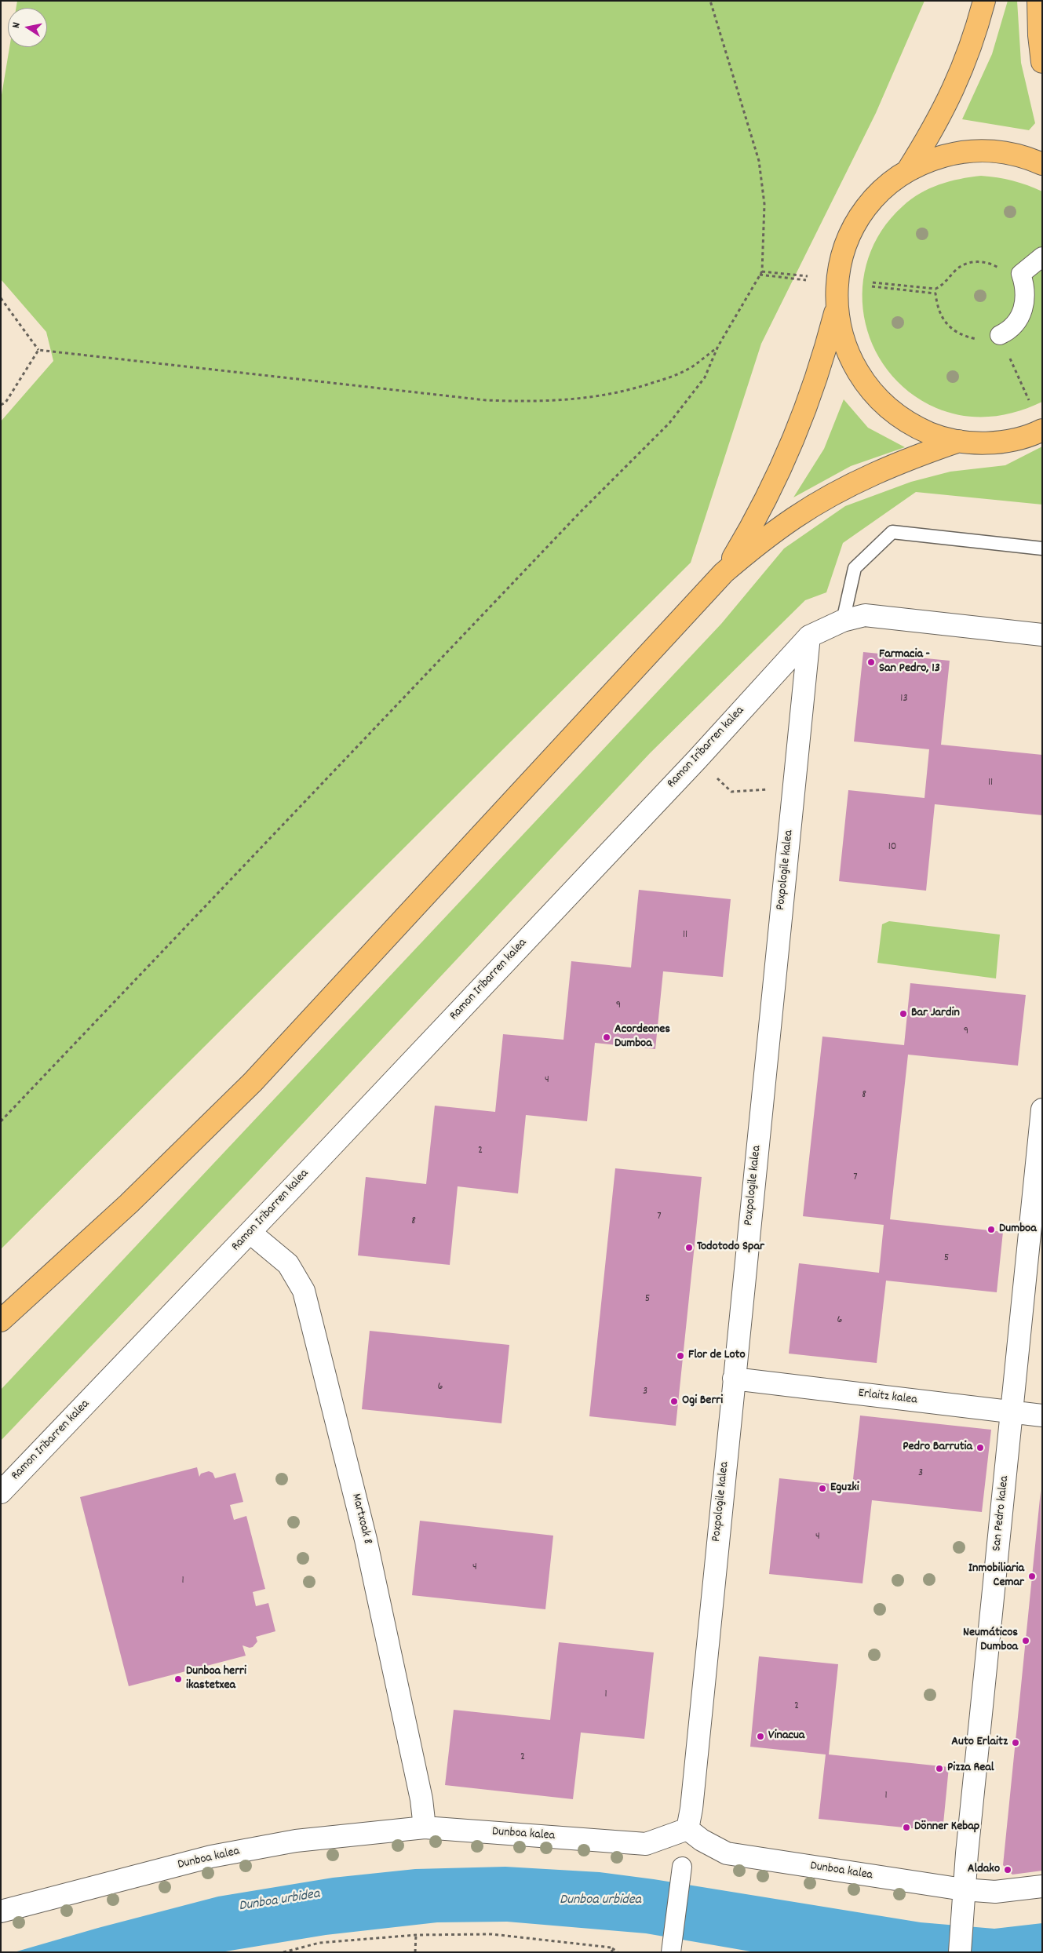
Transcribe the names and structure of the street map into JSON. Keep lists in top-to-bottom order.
{
  "streets": {
    "street": [
      "Ramon Iribarren kalea",
      "Poxpologile kalea",
      "Erlaitz kalea",
      "San Pedro kalea",
      "Martxoak 8",
      "Dunboa kalea"
    ]
  },
  "crossings": [
    ["Ramon Iribarren kalea", "Poxpologile kalea"],
    ["Ramon Iribarren kalea", "Martxoak 8"],
    ["Poxpologile kalea", "Erlaitz kalea"],
    ["Poxpologile kalea", "Dunboa kalea"],
    ["Erlaitz kalea", "San Pedro kalea"],
    ["San Pedro kalea", "Dunboa kalea"],
    ["Martxoak 8", "Dunboa kalea"]
  ],
  "water": ["Dunboa urbidea"],
  "places": [
    "Farmacia - San Pedro, 13",
    "Bar Jardin",
    "Acordeones Dumboa",
    "Dumboa",
    "Todotodo Spar",
    "Flor de Loto",
    "Ogi Berri",
    "Pedro Barrutia",
    "Eguzki",
    "Inmobiliaria Cemar",
    "Neumáticos Dumboa",
    "Dunboa herri ikastetxea",
    "Vinacua",
    "Auto Erlaitz",
    "Pizza Real",
    "Dönner Kebap",
    "Aldako"
  ],
  "house_numbers": [
    "13",
    "11",
    "10",
    "11",
    "9",
    "9",
    "4",
    "8",
    "2",
    "7",
    "7",
    "8",
    "5",
    "5",
    "6",
    "6",
    "3",
    "3",
    "4",
    "4",
    "1",
    "1",
    "2",
    "2",
    "1"
  ],
  "north": "left"
}
